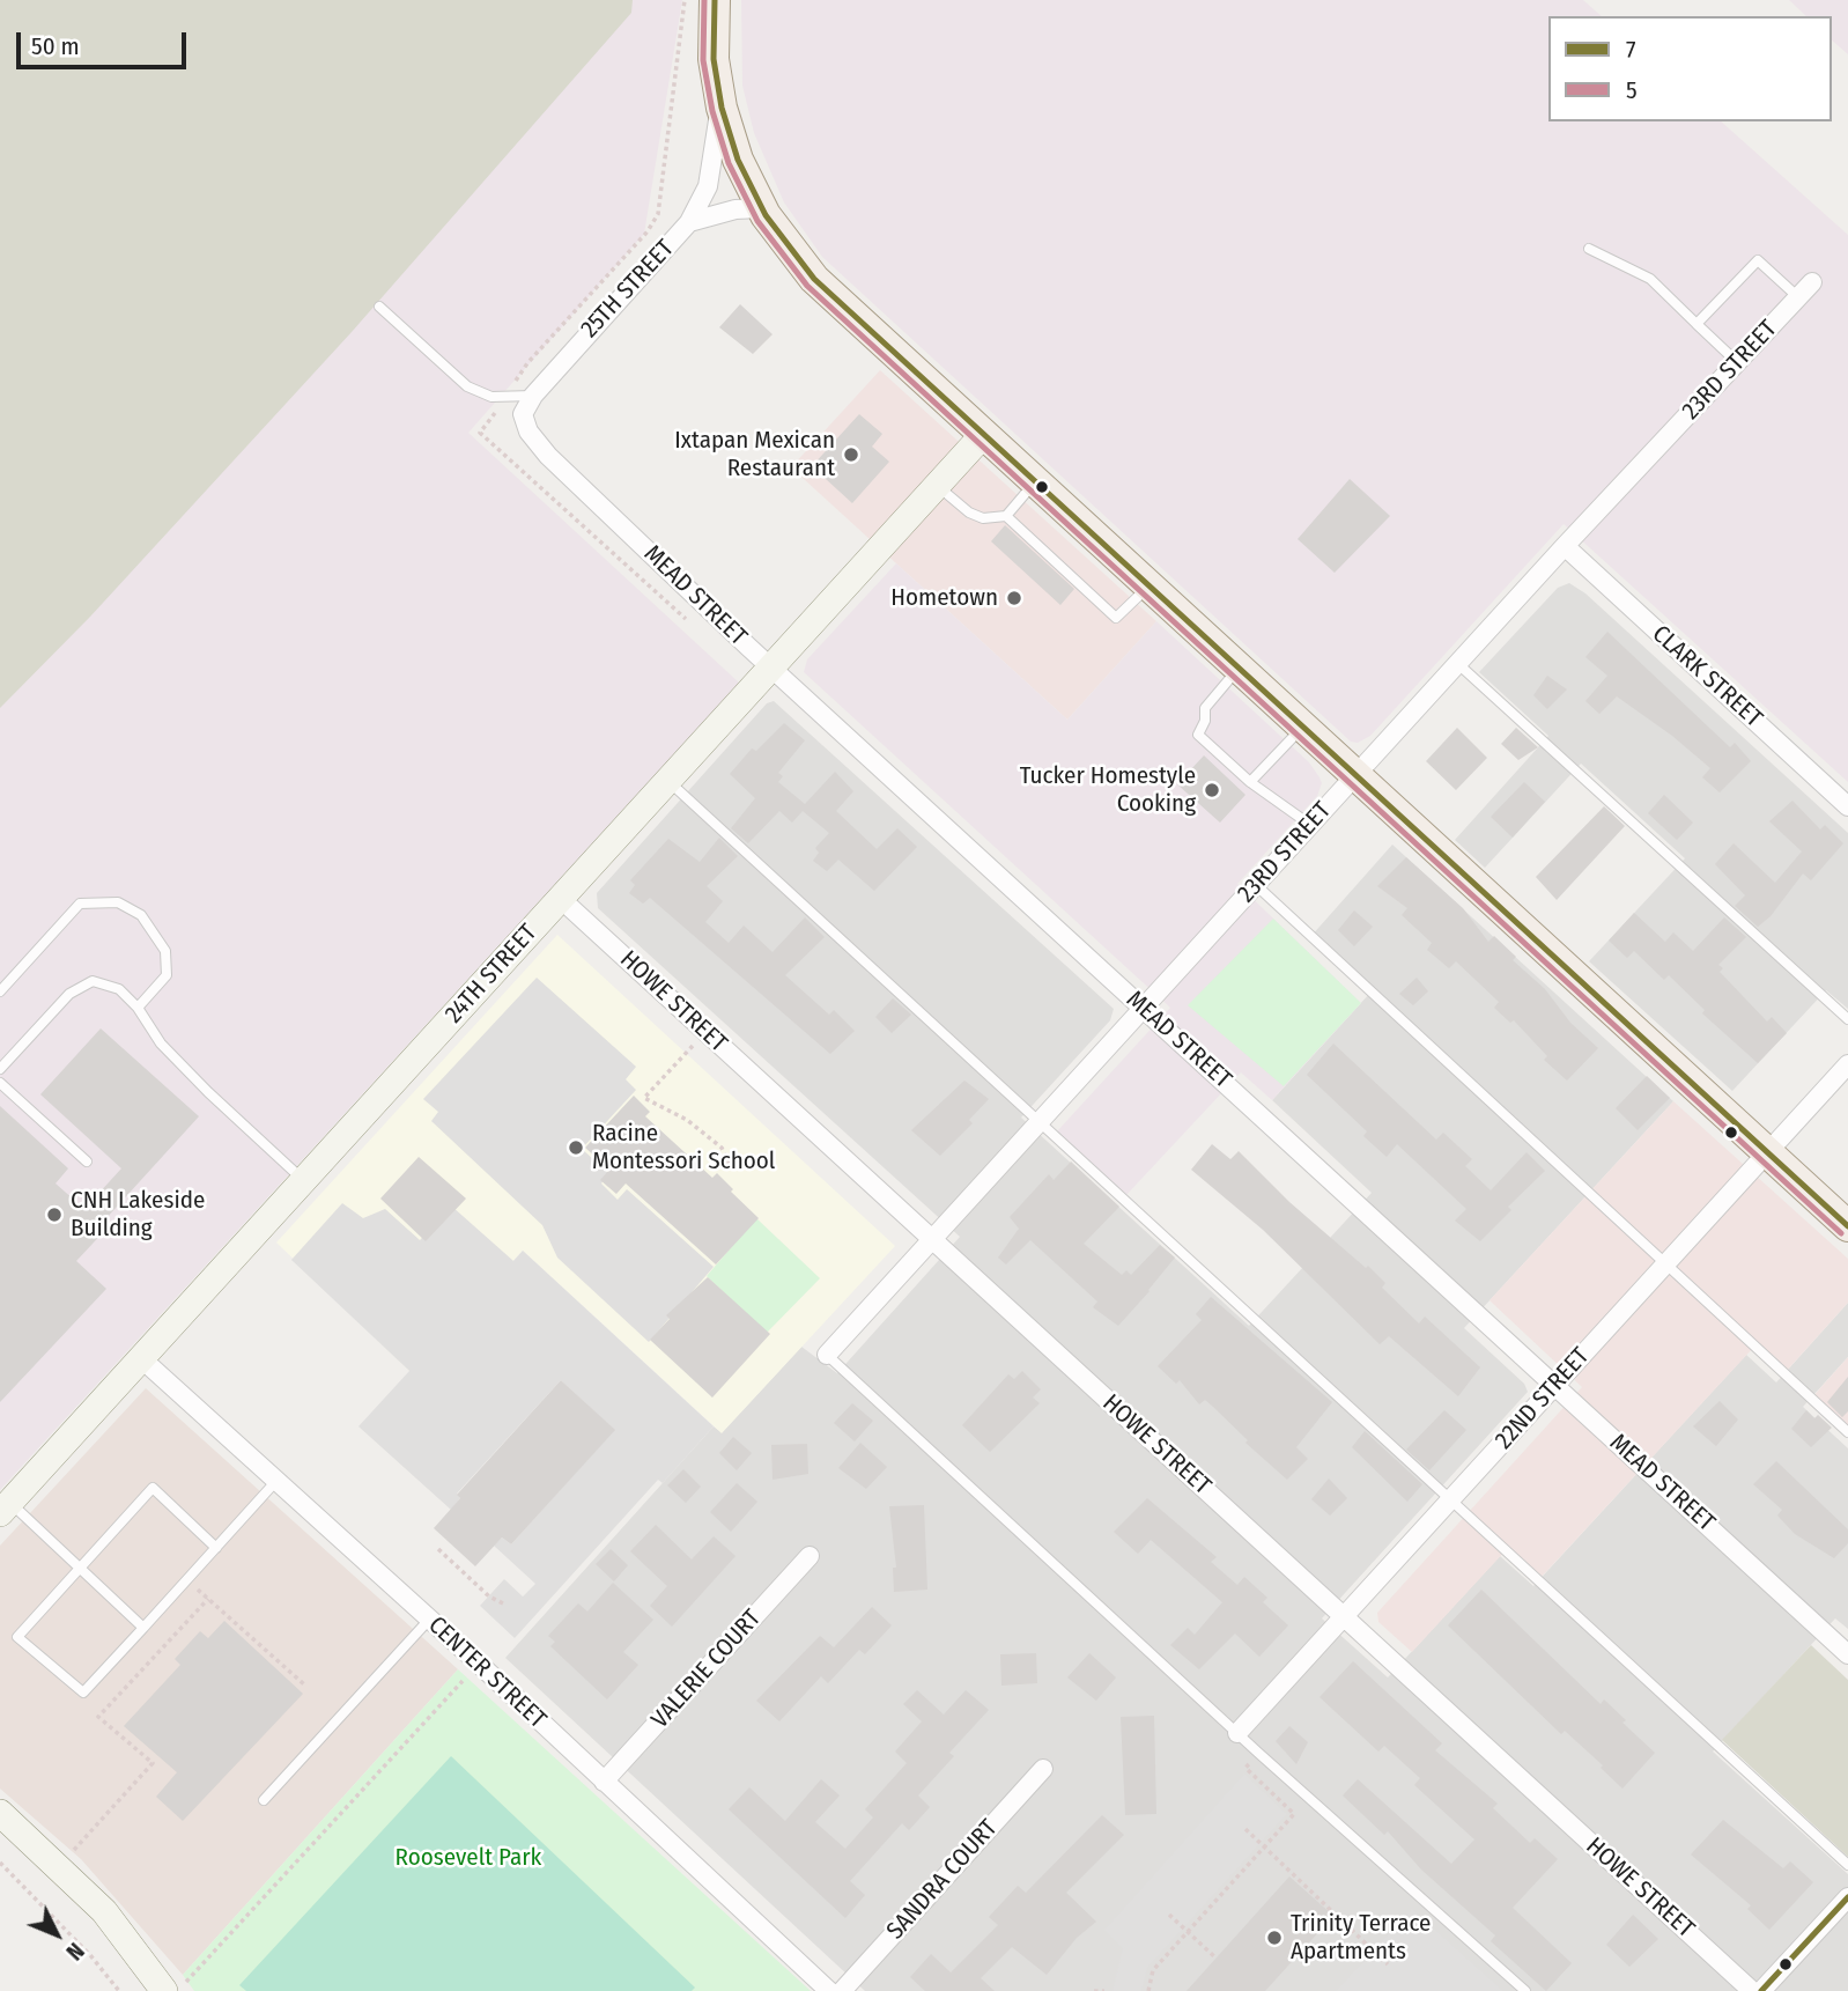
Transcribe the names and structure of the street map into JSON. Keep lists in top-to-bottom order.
{
  "streets": {
    "street": [
      "25TH STREET",
      "23RD STREET",
      "MEAD STREET",
      "CLARK STREET",
      "24TH STREET",
      "HOWE STREET",
      "22ND STREET",
      "VALERIE COURT",
      "CENTER STREET",
      "SANDRA COURT"
    ]
  },
  "crossings": [
    ["25TH STREET", "MEAD STREET"],
    ["23RD STREET", "MEAD STREET"],
    ["23RD STREET", "CLARK STREET"],
    ["23RD STREET", "HOWE STREET"],
    ["MEAD STREET", "24TH STREET"],
    ["MEAD STREET", "22ND STREET"],
    ["24TH STREET", "HOWE STREET"],
    ["24TH STREET", "CENTER STREET"],
    ["HOWE STREET", "22ND STREET"],
    ["VALERIE COURT", "CENTER STREET"]
  ],
  "parks": ["Roosevelt Park"],
  "places": [
    "Ixtapan Mexican Restaurant",
    "Hometown",
    "Tucker Homestyle Cooking",
    "Racine Montessori School",
    "CNH Lakeside Building",
    "Trinity Terrace Apartments"
  ],
  "lines": ["transit line 7", "transit line 5"],
  "legend": ["7", "5"],
  "scale_bar": "50 m",
  "north": "bottom right"
}
